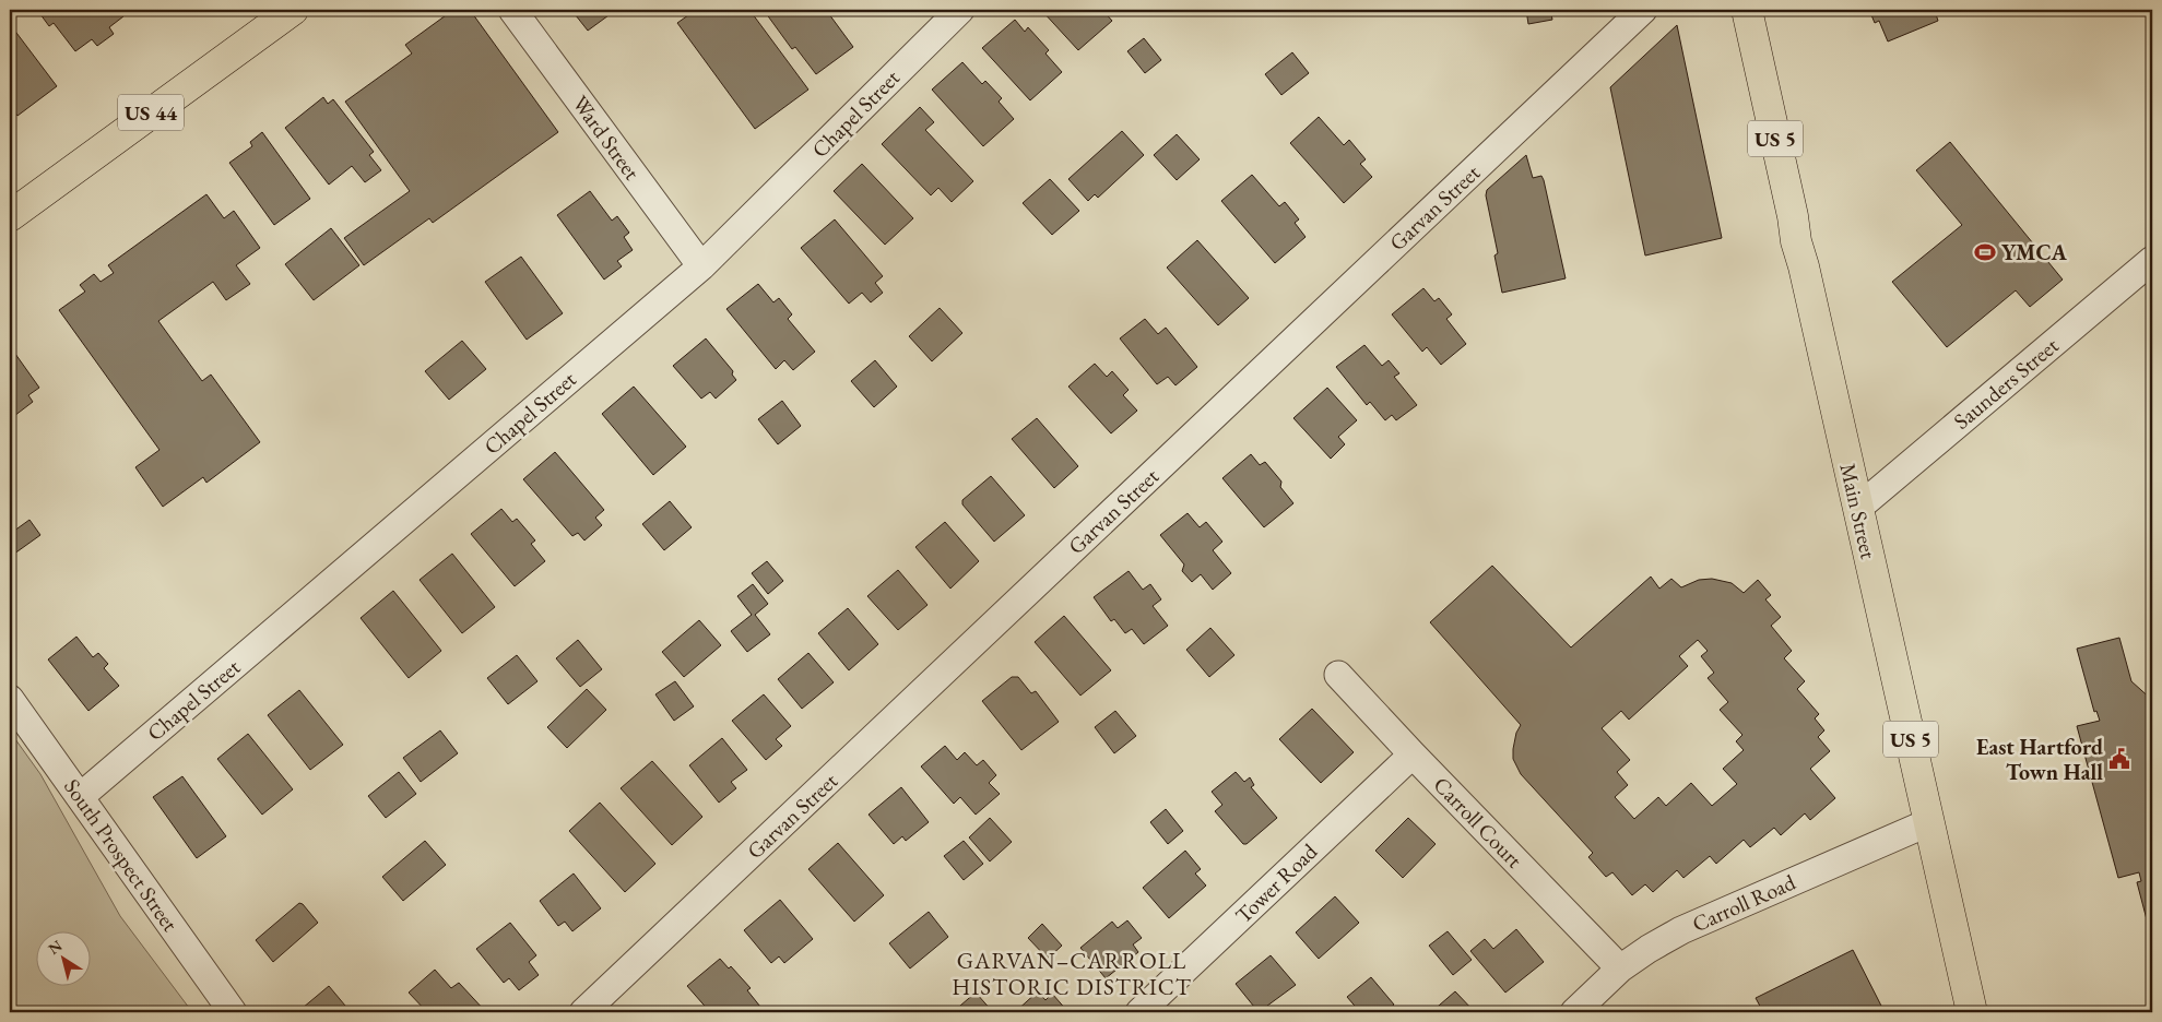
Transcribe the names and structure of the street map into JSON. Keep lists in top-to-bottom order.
{
  "streets": {
    "main road": ["US 44", "US 5", "Main Street"],
    "street": [
      "Chapel Street",
      "Ward Street",
      "Garvan Street",
      "Saunders Street",
      "Carroll Court",
      "South Prospect Street",
      "Tower Road",
      "Carroll Road"
    ]
  },
  "crossings": [
    ["Chapel Street", "Ward Street"],
    ["Chapel Street", "South Prospect Street"],
    ["Saunders Street", "Main Street"],
    ["Main Street", "Carroll Road"],
    ["Carroll Court", "Tower Road"],
    ["Carroll Court", "Carroll Road"]
  ],
  "districts": ["GARVAN–CARROLL HISTORIC DISTRICT"],
  "places": {
    "sports": ["YMCA"],
    "public building": ["East Hartford Town Hall"]
  },
  "north": "top left"
}
